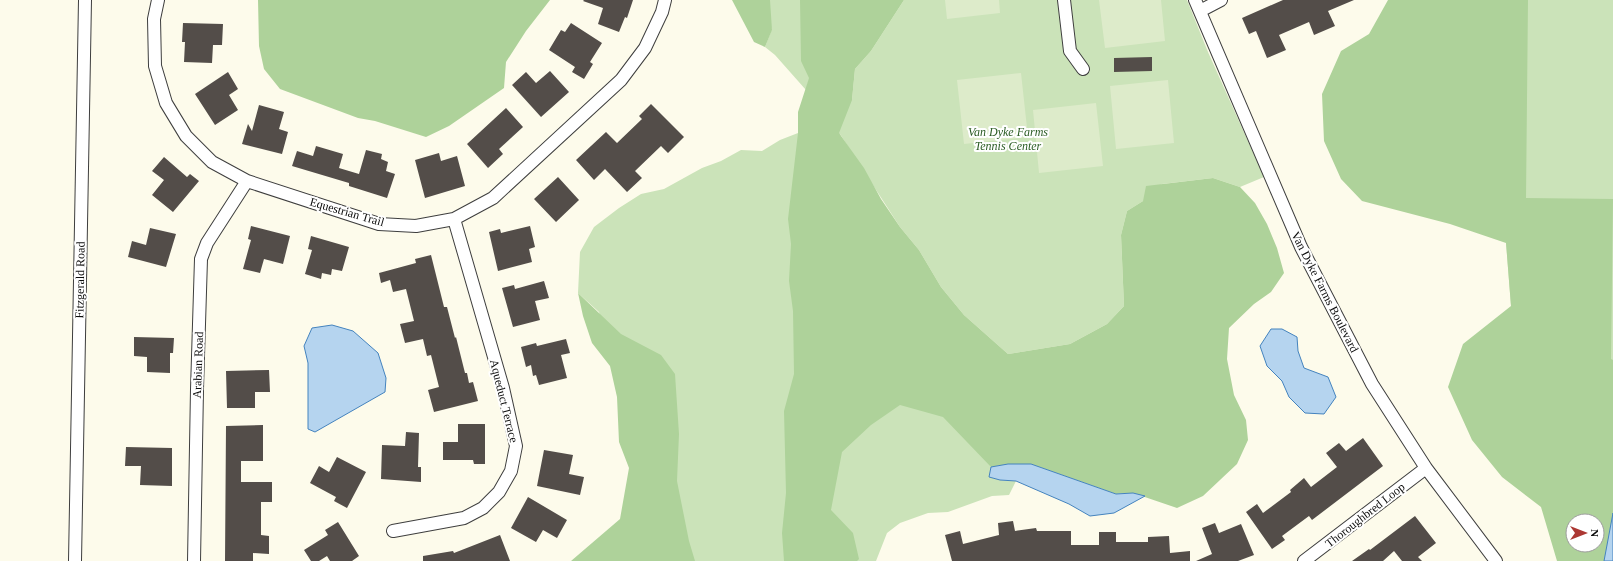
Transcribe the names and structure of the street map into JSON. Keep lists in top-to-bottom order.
{
  "streets": {
    "street": [
      "Equestrian Trail",
      "Fitzgerald Road",
      "Van Dyke Farms Boulevard",
      "Arabian Road",
      "Aqueduct Terrace",
      "Thoroughbred Loop"
    ]
  },
  "crossings": [
    ["Equestrian Trail", "Arabian Road"],
    ["Equestrian Trail", "Aqueduct Terrace"],
    ["Van Dyke Farms Boulevard", "Thoroughbred Loop"]
  ],
  "parks": ["Van Dyke Farms Tennis Center"],
  "north": "right"
}
